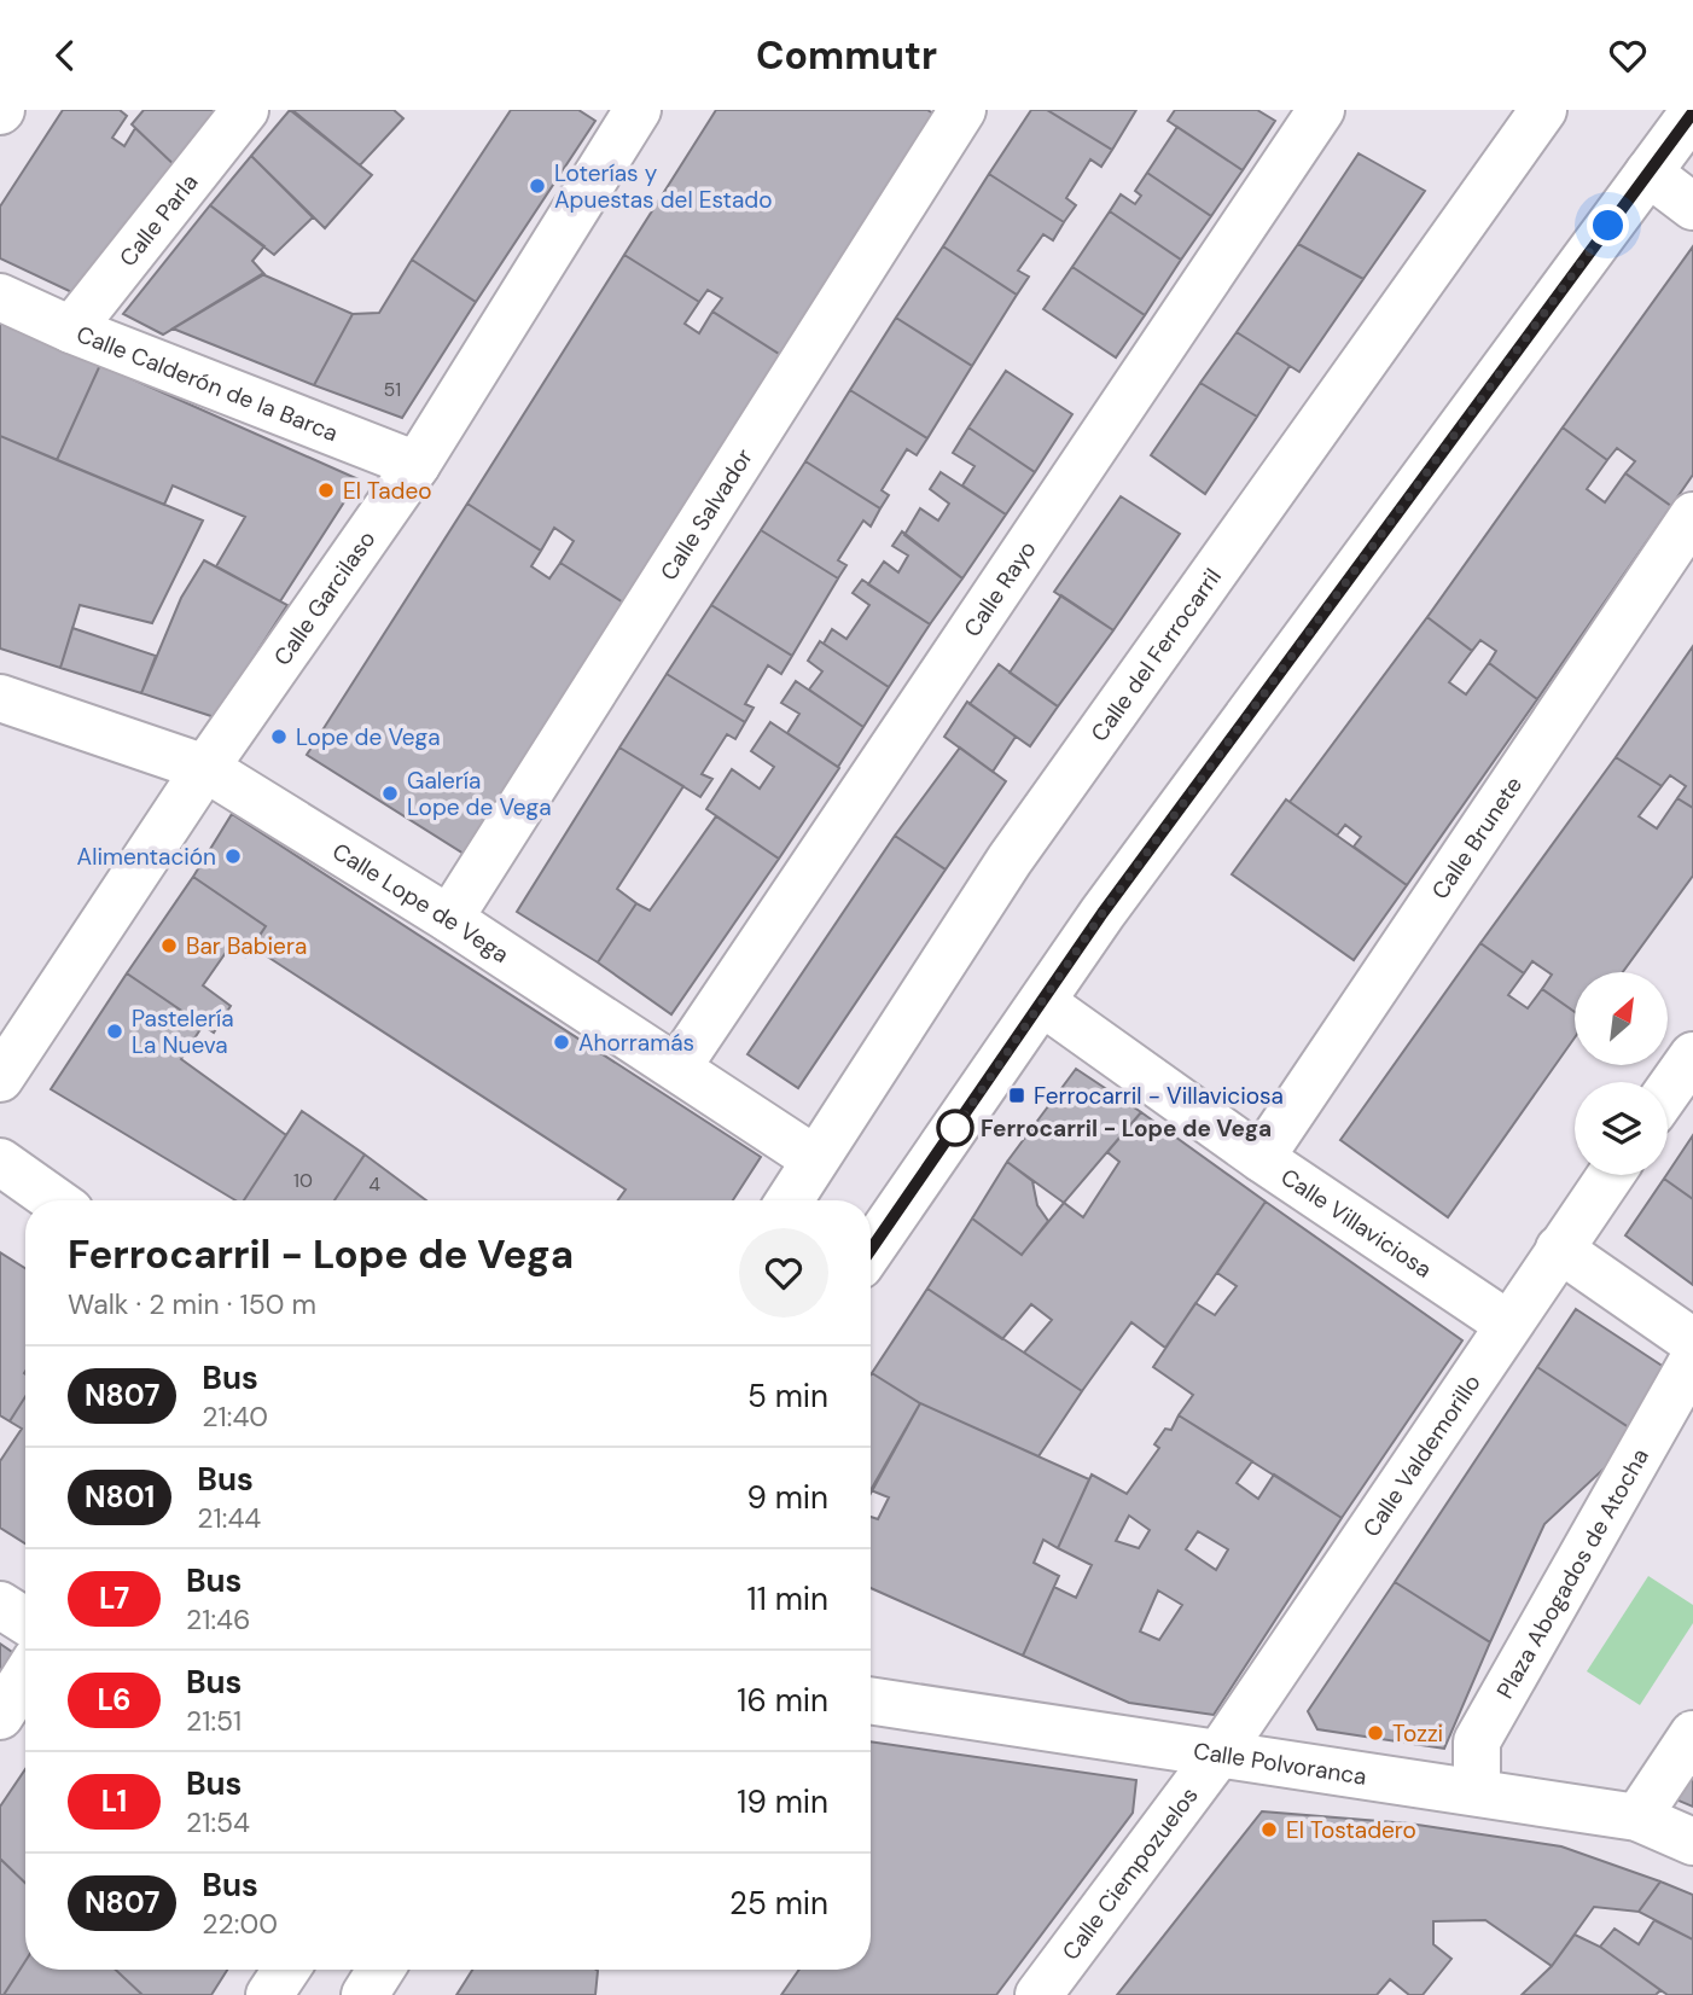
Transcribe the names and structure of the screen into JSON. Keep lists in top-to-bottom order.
{
  "streets": {
    "street": [
      "Calle Parla",
      "Calle Calderón de la Barca",
      "Calle Salvador",
      "Calle Rayo",
      "Calle Garcilaso",
      "Calle del Ferrocarril",
      "Calle Brunete",
      "Calle Lope de Vega",
      "Calle Villaviciosa",
      "Calle Valdemorillo",
      "Plaza Abogados de Atocha",
      "Calle Polvoranca",
      "Calle Ciempozuelos"
    ]
  },
  "crossings": [
    ["Calle Parla", "Calle Calderón de la Barca"],
    ["Calle Calderón de la Barca", "Calle Garcilaso"],
    ["Calle Salvador", "Calle Lope de Vega"],
    ["Calle Rayo", "Calle Lope de Vega"],
    ["Calle Garcilaso", "Calle Lope de Vega"],
    ["Calle del Ferrocarril", "Calle Lope de Vega"],
    ["Calle Brunete", "Calle Villaviciosa"],
    ["Calle Villaviciosa", "Calle Valdemorillo"],
    ["Calle Valdemorillo", "Calle Polvoranca"],
    ["Calle Valdemorillo", "Calle Ciempozuelos"],
    ["Plaza Abogados de Atocha", "Calle Polvoranca"],
    ["Calle Polvoranca", "Calle Ciempozuelos"]
  ],
  "places": {
    "other": [
      "Loterías y Apuestas del Estado",
      "El Tadeo",
      "Lope de Vega",
      "Galería Lope de Vega",
      "Alimentación",
      "Bar Babiera",
      "Pastelería La Nueva",
      "Ahorramás",
      "Ferrocarril - Lope de Vega",
      "Tozzi",
      "El Tostadero"
    ],
    "transit": ["Ferrocarril - Villaviciosa"]
  },
  "lines": ["bus line N807"],
  "house_numbers": ["51", "10", "4"],
  "north": "top right",
  "page": {
    "header": "Commutr",
    "heading": ["Ferrocarril - Lope de Vega", "Walk · 2 min · 150 m"],
    "list": [
      {
        "mark": "N807",
        "name": "Bus",
        "note": "21:40",
        "value": "5 min"
      },
      {
        "mark": "N801",
        "name": "Bus",
        "note": "21:44",
        "value": "9 min"
      },
      {
        "mark": "L7",
        "name": "Bus",
        "note": "21:46",
        "value": "11 min"
      },
      {
        "mark": "L6",
        "name": "Bus",
        "note": "21:51",
        "value": "16 min"
      },
      {
        "mark": "L1",
        "name": "Bus",
        "note": "21:54",
        "value": "19 min"
      },
      {
        "mark": "N807",
        "name": "Bus",
        "note": "22:00",
        "value": "25 min"
      }
    ]
  }
}
